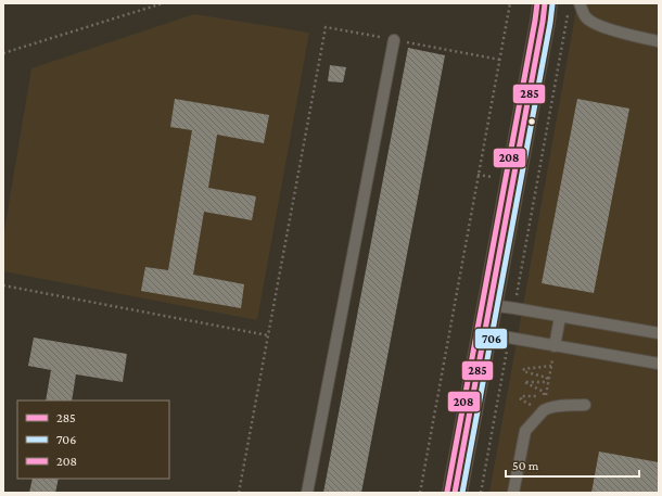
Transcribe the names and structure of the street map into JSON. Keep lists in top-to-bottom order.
{
  "lines": ["transit line 285", "transit line 208", "transit line 706"],
  "legend": ["285", "706", "208"],
  "scale_bar": "50 m"
}
